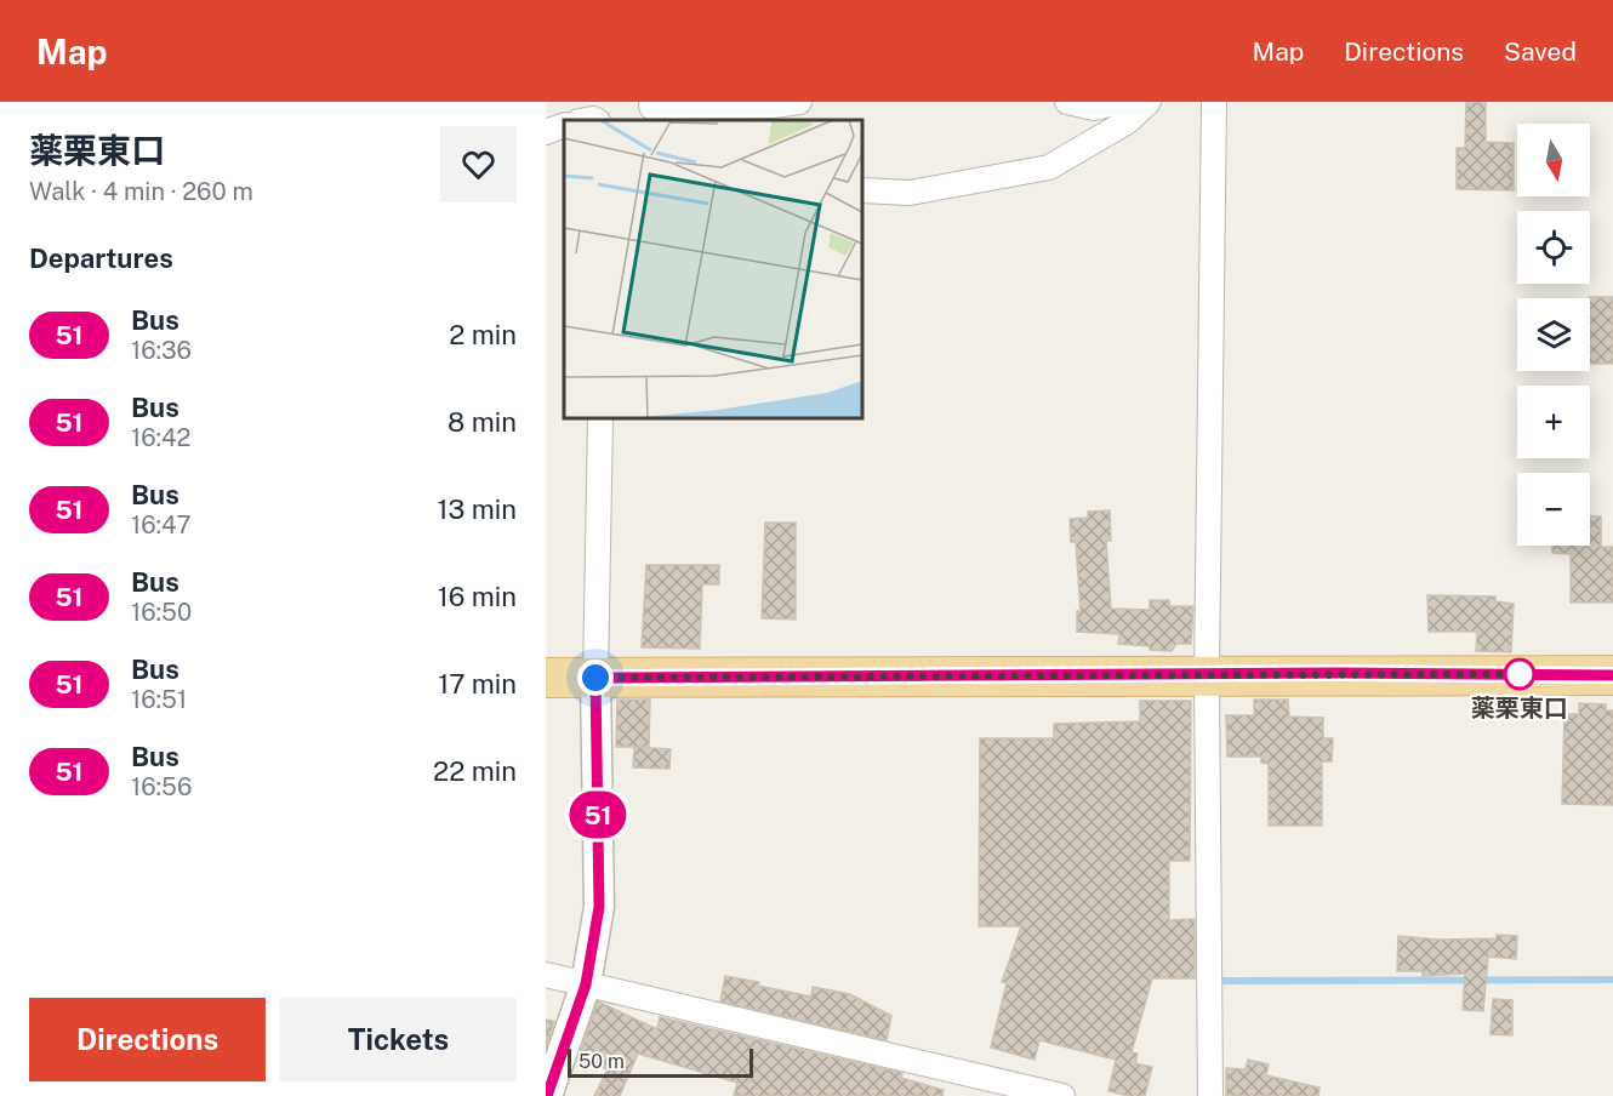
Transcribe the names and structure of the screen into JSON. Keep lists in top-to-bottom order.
{
  "places": ["薬栗東口"],
  "lines": ["bus line 51"],
  "scale_bar": "50 m",
  "north": "bottom",
  "page": {
    "header": "Map",
    "nav": ["Map", "Directions", "Saved"],
    "heading": [
      ["薬栗東口", "Walk · 4 min · 260 m"],
      "Departures"
    ],
    "on_map": "51",
    "map_buttons": ["+", "−"],
    "list": [
      {
        "mark": "51",
        "name": "Bus",
        "note": "16:36",
        "value": "2 min"
      },
      {
        "mark": "51",
        "name": "Bus",
        "note": "16:42",
        "value": "8 min"
      },
      {
        "mark": "51",
        "name": "Bus",
        "note": "16:47",
        "value": "13 min"
      },
      {
        "mark": "51",
        "name": "Bus",
        "note": "16:50",
        "value": "16 min"
      },
      {
        "mark": "51",
        "name": "Bus",
        "note": "16:51",
        "value": "17 min"
      },
      {
        "mark": "51",
        "name": "Bus",
        "note": "16:56",
        "value": "22 min"
      }
    ],
    "buttons": ["Directions", "Tickets"],
    "scale": "50 m"
  }
}
